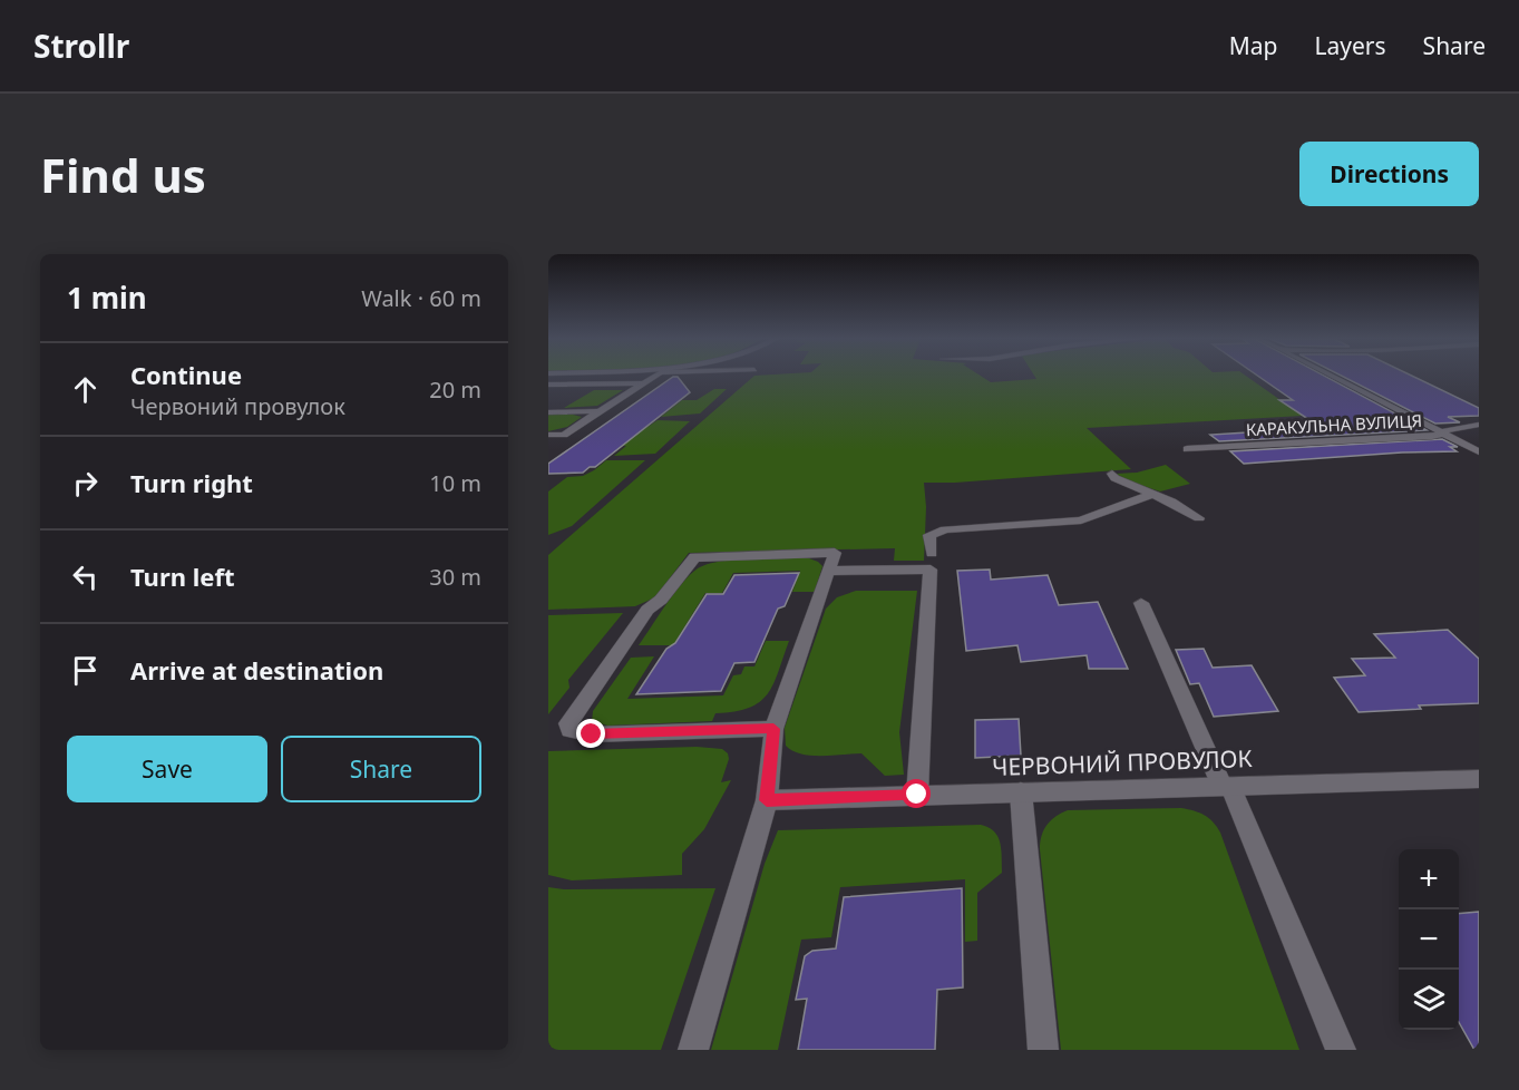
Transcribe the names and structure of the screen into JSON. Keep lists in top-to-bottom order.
{
  "streets": {
    "street": ["КАРАКУЛЬНА ВУЛИЦЯ", "ЧЕРВОНИЙ ПРОВУЛОК"]
  },
  "page": {
    "header": "Strollr",
    "nav": ["Map", "Layers", "Share"],
    "buttons": [
      "Directions",
      ["Save", "Share"]
    ],
    "title": "Find us",
    "heading": ["1 min", "Walk · 60 m"],
    "list": [
      ["Continue", "Червоний провулок", "20 m"],
      ["Turn right", "10 m"],
      ["Turn left", "30 m"],
      "Arrive at destination"
    ],
    "map_buttons": ["+", "−"]
  }
}
